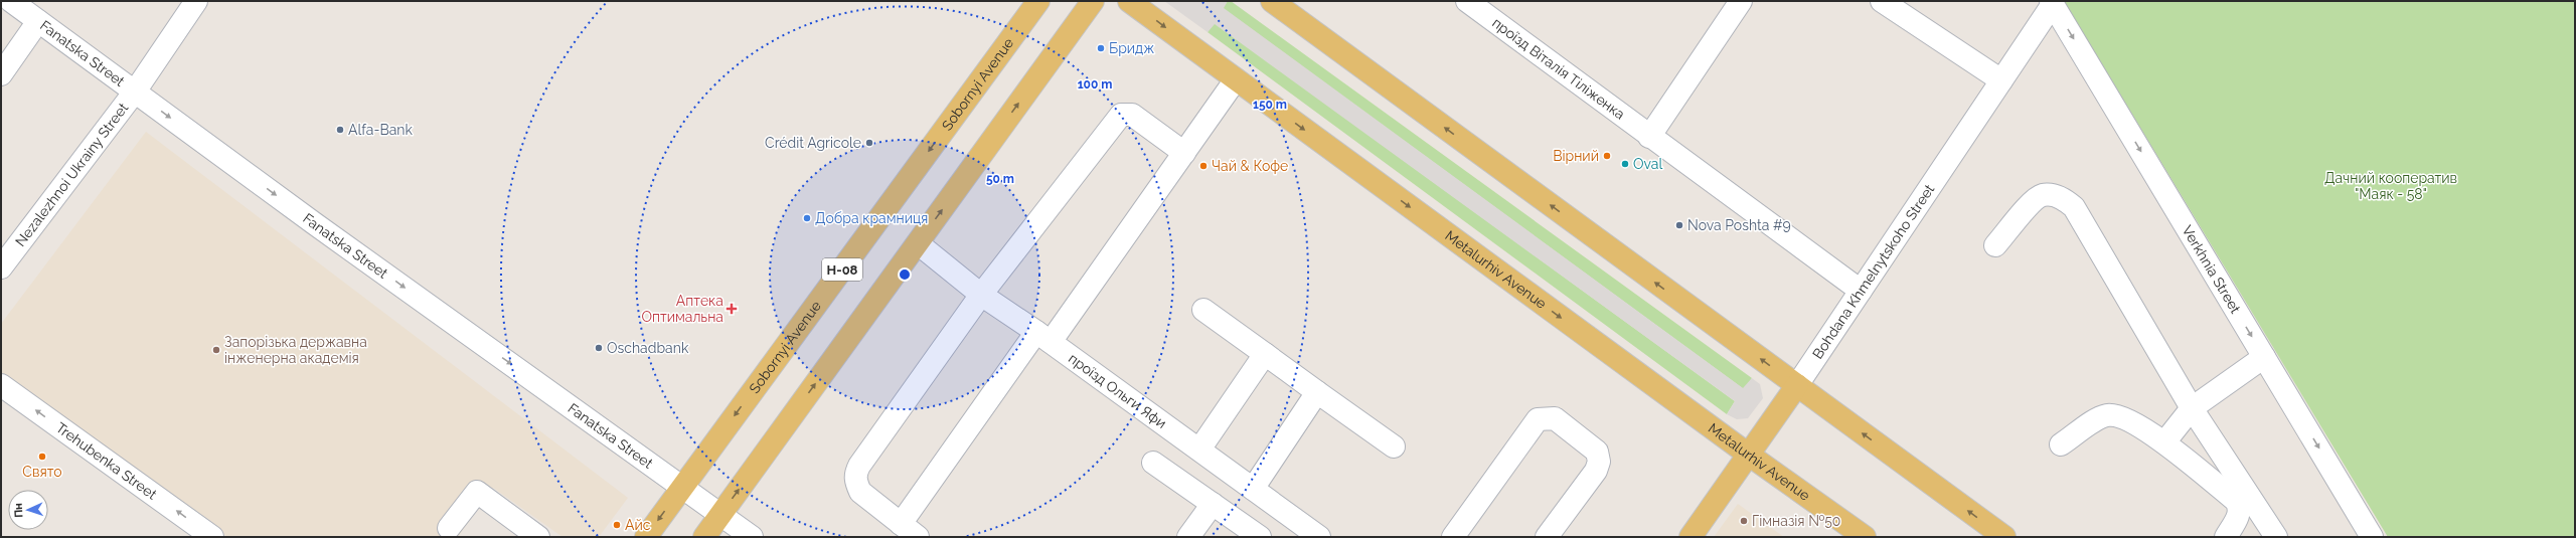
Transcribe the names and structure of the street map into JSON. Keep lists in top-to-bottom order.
{
  "streets": {
    "main road": [
      "Sobornyi Avenue",
      "Н-08",
      "Metalurhiv Avenue",
      "Bohdana Khmelnytskoho Street"
    ],
    "street": [
      "Fanatska Street",
      "проїзд Віталія Тіліженка",
      "Nezalezhnoi Ukrainy Street",
      "Verkhnia Street",
      "проїзд Ольги Яфи",
      "Trehubenka Street"
    ]
  },
  "crossings": [
    ["Fanatska Street", "Sobornyi Avenue"],
    ["Fanatska Street", "Nezalezhnoi Ukrainy Street"],
    ["проїзд Віталія Тіліженка", "Bohdana Khmelnytskoho Street"],
    ["Verkhnia Street", "Bohdana Khmelnytskoho Street"],
    ["Metalurhiv Avenue", "Bohdana Khmelnytskoho Street"]
  ],
  "one_way": ["Fanatska Street", "Trehubenka Street"],
  "parks": ["Дачний кооператив \"Маяк - 58\""],
  "places": {
    "other": [
      "Бридж",
      "Alfa-Bank",
      "Crédit Agricole",
      "Вірний",
      "Oval",
      "Чай & Кофе",
      "Добра крамниця",
      "Nova Poshta #9",
      "Oschadbank",
      "Запорізька державна інженерна академія",
      "Свято",
      "Гімназія №50",
      "Айс"
    ],
    "health": ["Аптека Оптимальна"]
  },
  "north": "left",
  "rings": ["100 m", "150 m", "50 m"]
}
